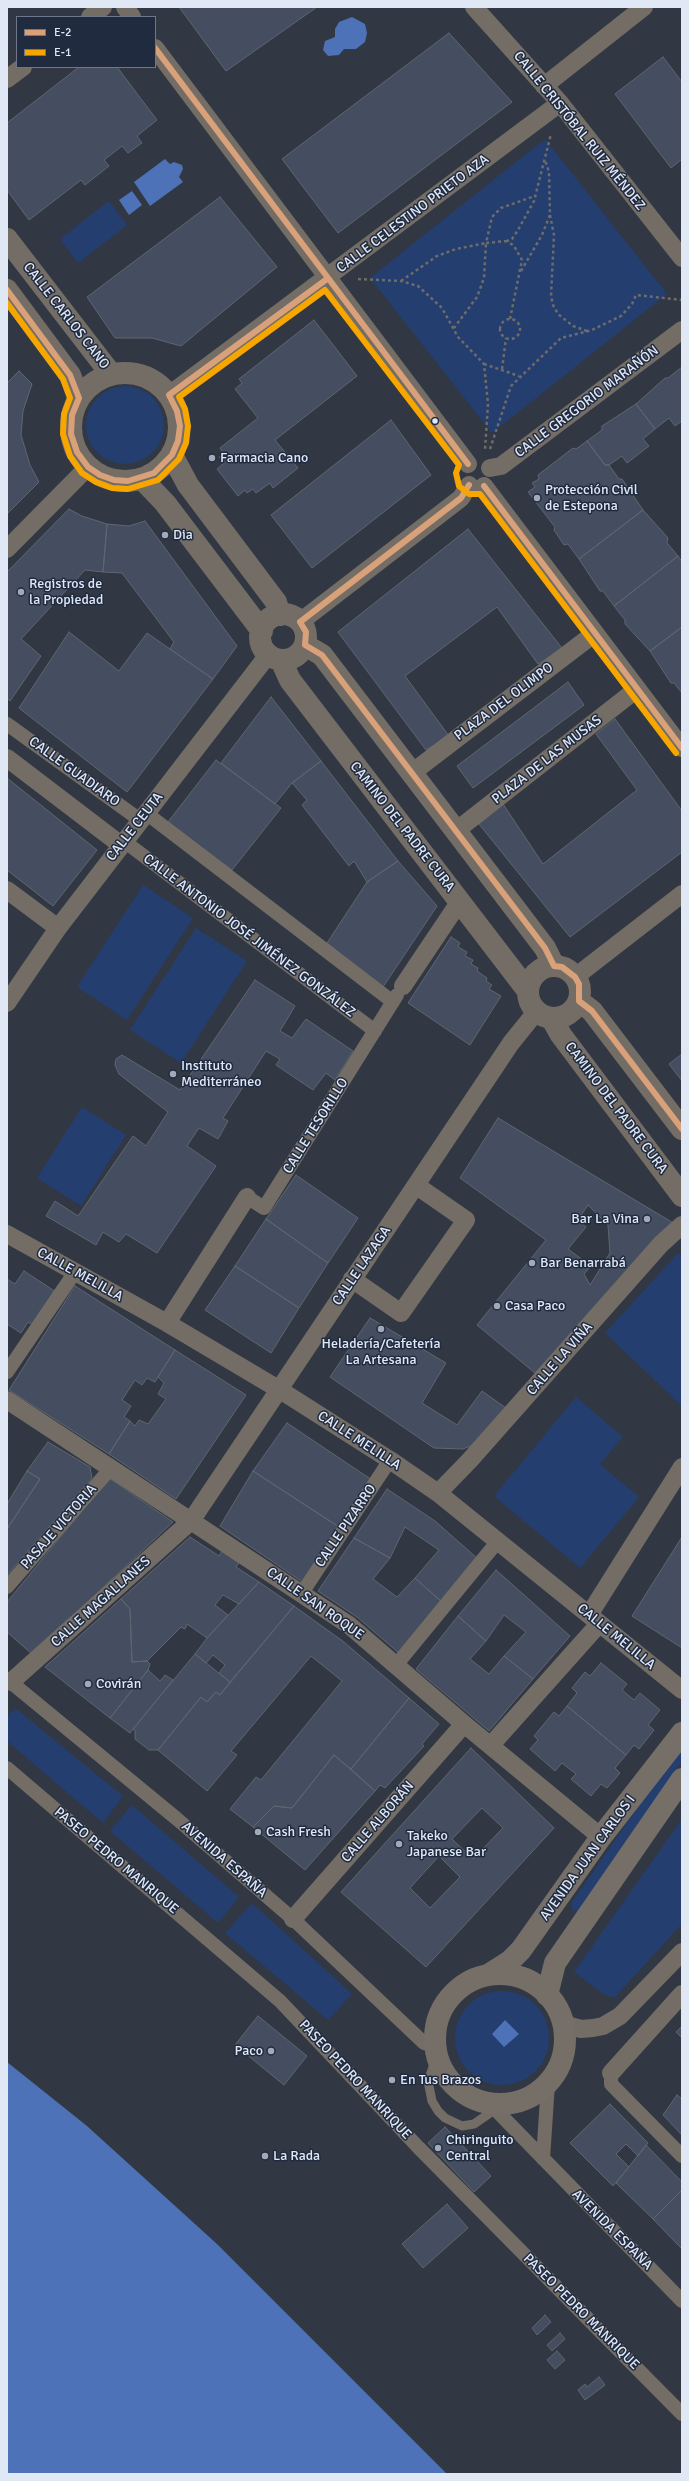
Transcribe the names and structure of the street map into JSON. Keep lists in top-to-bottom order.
{
  "streets": {
    "main road": ["AVENIDA JUAN CARLOS I"],
    "street": [
      "CALLE CRISTÓBAL RUIZ MÉNDEZ",
      "CALLE CELESTINO PRIETO AZA",
      "CALLE CARLOS CANO",
      "CALLE GREGORIO MARAÑÓN",
      "PLAZA DEL OLIMPO",
      "PLAZA DE LAS MUSAS",
      "CALLE GUADIARO",
      "CALLE CEUTA",
      "CAMINO DEL PADRE CURA",
      "CALLE ANTONIO JOSÉ JIMÉNEZ GONZÁLEZ",
      "CALLE TESORILLO",
      "CALLE LAZAGA",
      "CALLE MELILLA",
      "CALLE LA VIÑA",
      "CALLE PIZARRO",
      "PASAJE VICTORIA",
      "CALLE MAGALLANES",
      "CALLE SAN ROQUE",
      "CALLE ALBORÁN",
      "AVENIDA ESPAÑA",
      "PASEO PEDRO MANRIQUE"
    ]
  },
  "crossings": [
    ["CALLE CRISTÓBAL RUIZ MÉNDEZ", "CALLE CELESTINO PRIETO AZA"],
    ["CALLE CELESTINO PRIETO AZA", "CALLE CARLOS CANO"],
    ["CALLE GUADIARO", "CALLE CEUTA"],
    ["CALLE GUADIARO", "CALLE ANTONIO JOSÉ JIMÉNEZ GONZÁLEZ"],
    ["CALLE CEUTA", "CAMINO DEL PADRE CURA"],
    ["CALLE CEUTA", "CALLE ANTONIO JOSÉ JIMÉNEZ GONZÁLEZ"],
    ["CAMINO DEL PADRE CURA", "CALLE TESORILLO"],
    ["CAMINO DEL PADRE CURA", "CALLE LAZAGA"],
    ["CALLE ANTONIO JOSÉ JIMÉNEZ GONZÁLEZ", "CALLE TESORILLO"],
    ["CALLE TESORILLO", "CALLE MELILLA"],
    ["CALLE LAZAGA", "CALLE MELILLA"],
    ["CALLE LAZAGA", "CALLE MAGALLANES"],
    ["CALLE LAZAGA", "CALLE SAN ROQUE"],
    ["CALLE MELILLA", "CALLE LA VIÑA"],
    ["CALLE MELILLA", "CALLE PIZARRO"],
    ["CALLE PIZARRO", "CALLE SAN ROQUE"],
    ["PASAJE VICTORIA", "CALLE SAN ROQUE"],
    ["CALLE MAGALLANES", "CALLE SAN ROQUE"],
    ["CALLE MAGALLANES", "AVENIDA ESPAÑA"],
    ["CALLE SAN ROQUE", "CALLE ALBORÁN"],
    ["CALLE SAN ROQUE", "AVENIDA JUAN CARLOS I"],
    ["CALLE ALBORÁN", "AVENIDA ESPAÑA"],
    ["AVENIDA JUAN CARLOS I", "AVENIDA ESPAÑA"]
  ],
  "places": [
    "Farmacia Cano",
    "Protección Civil de Estepona",
    "Dia",
    "Registros de la Propiedad",
    "Instituto Mediterráneo",
    "Bar La Vina",
    "Bar Benarrabá",
    "Casa Paco",
    "Heladería/Cafetería La Artesana",
    "Covirán",
    "Cash Fresh",
    "Takeko Japanese Bar",
    "Paco",
    "En Tus Brazos",
    "Chiringuito Central",
    "La Rada"
  ],
  "lines": ["transit line E-2", "transit line E-1"],
  "legend": ["E-2", "E-1"]
}
